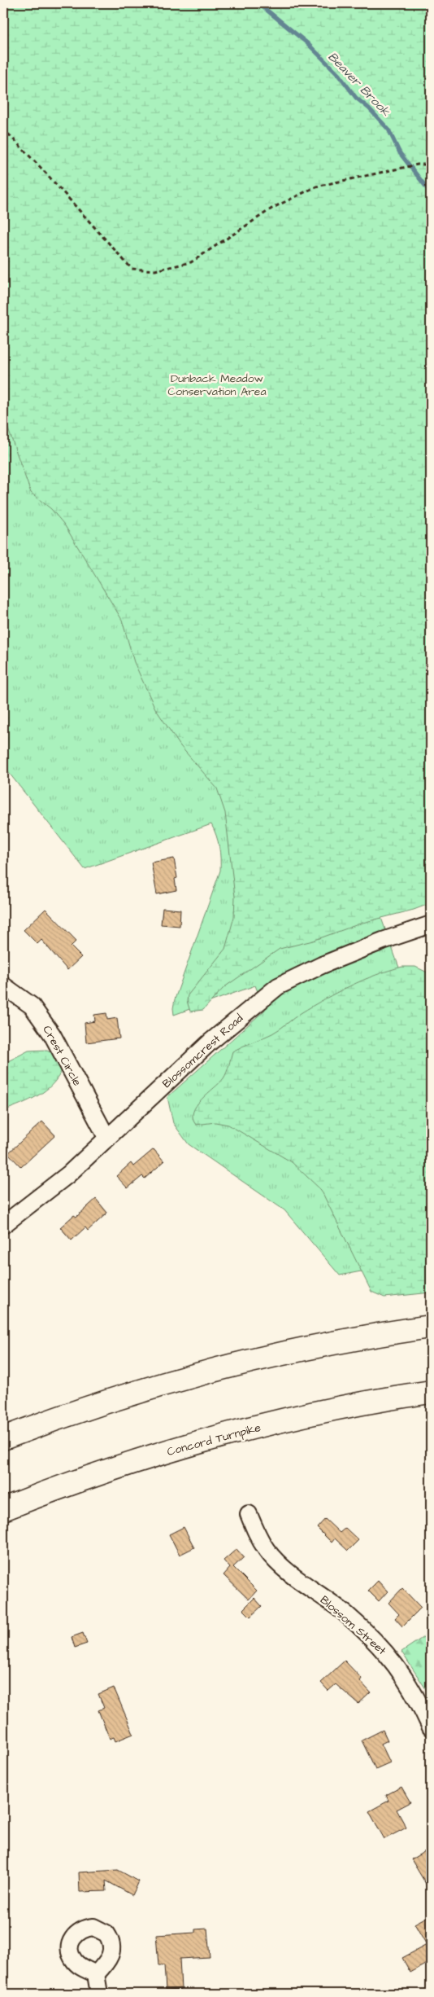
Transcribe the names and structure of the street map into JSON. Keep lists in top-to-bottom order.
{
  "streets": {
    "highway": ["Concord Turnpike"],
    "street": ["Blossomcrest Road", "Crest Circle", "Blossom Street"]
  },
  "crossings": [
    ["Blossomcrest Road", "Crest Circle"]
  ],
  "water": ["Beaver Brook"],
  "parks": ["Dunback Meadow Conservation Area"]
}
